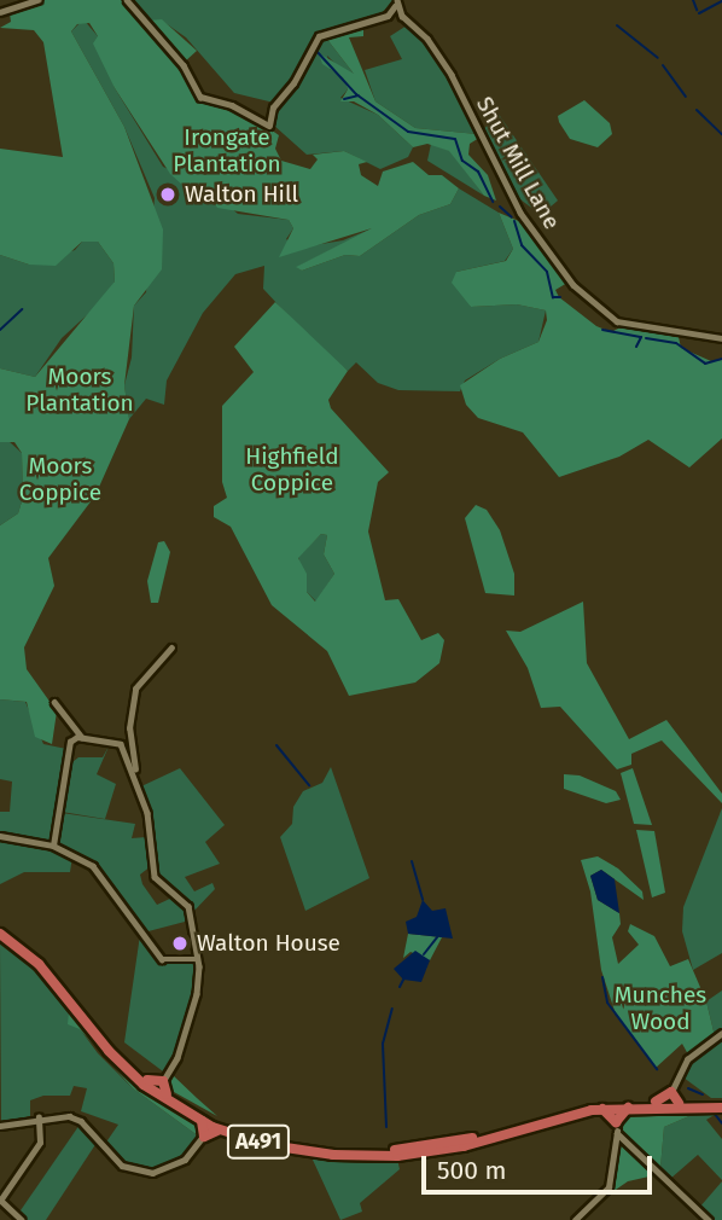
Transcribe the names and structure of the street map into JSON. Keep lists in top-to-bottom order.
{
  "streets": {
    "highway": ["A491"],
    "street": ["Shut Mill Lane"]
  },
  "parks": [
    "Irongate Plantation",
    "Moors Plantation",
    "Highfield Coppice",
    "Moors Coppice",
    "Munches Wood"
  ],
  "places": ["Walton Hill", "Walton House"],
  "scale_bar": "500 m"
}
